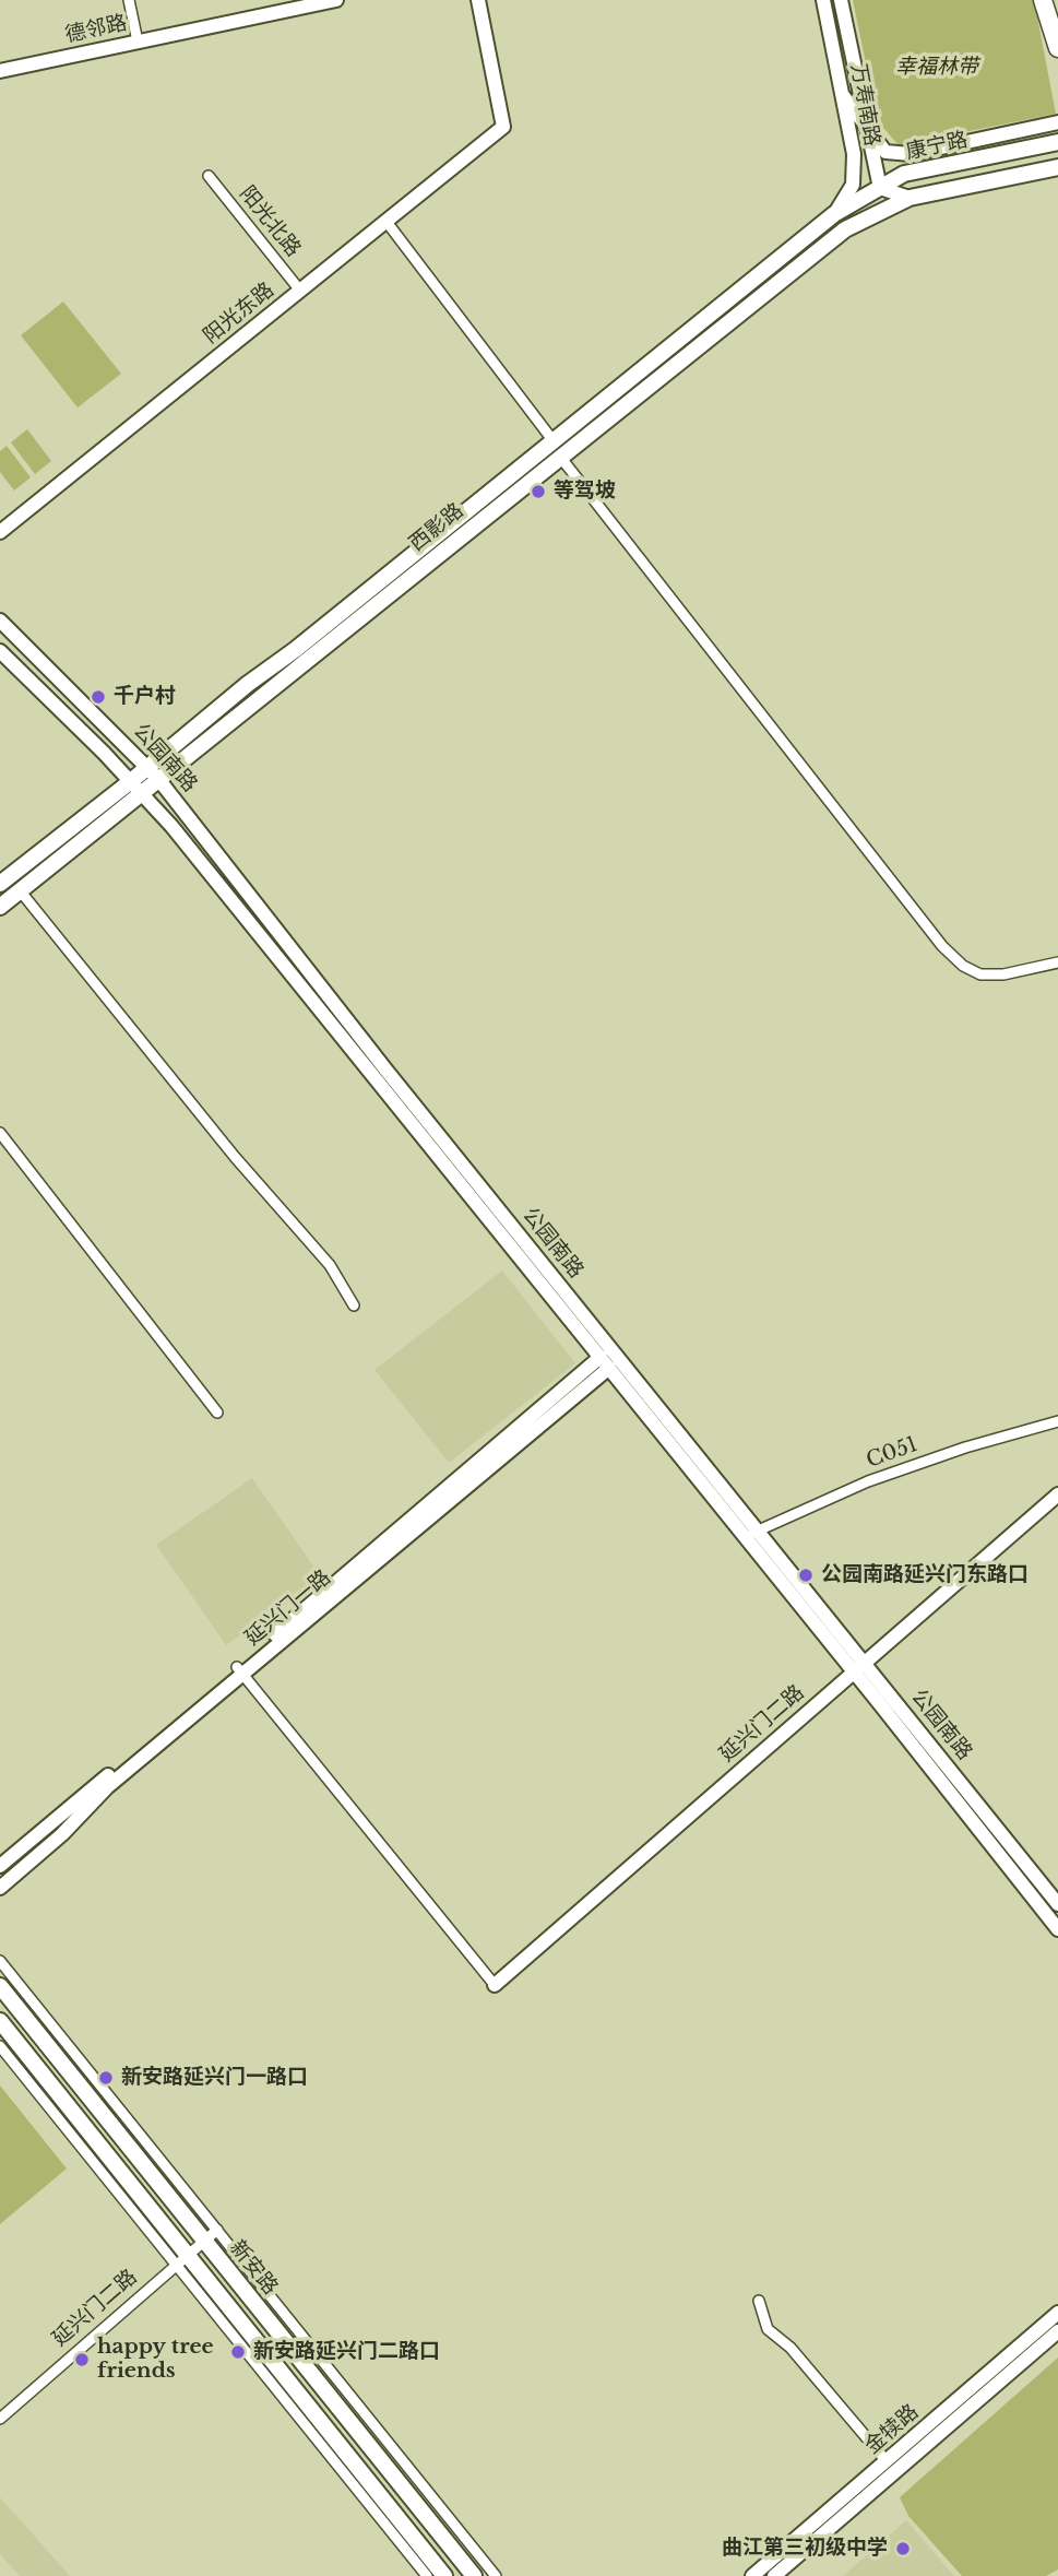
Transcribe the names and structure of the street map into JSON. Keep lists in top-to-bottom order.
{
  "streets": {
    "main road": [
      "德邻路",
      "万寿南路",
      "康宁路",
      "阳光东路",
      "西影路",
      "公园南路",
      "延兴门一路",
      "延兴门二路",
      "新安路",
      "金犊路"
    ],
    "street": ["阳光北路", "C051"]
  },
  "crossings": [
    ["万寿南路", "康宁路"],
    ["万寿南路", "西影路"],
    ["康宁路", "西影路"],
    ["阳光北路", "阳光东路"],
    ["西影路", "公园南路"],
    ["公园南路", "C051"],
    ["公园南路", "延兴门一路"],
    ["公园南路", "延兴门二路"],
    ["延兴门二路", "新安路"]
  ],
  "parks": ["幸福林带"],
  "places": [
    "等驾坡",
    "千户村",
    "公园南路延兴门东路口",
    "新安路延兴门一路口",
    "新安路延兴门二路口",
    "happy tree friends",
    "曲江第三初级中学"
  ]
}
